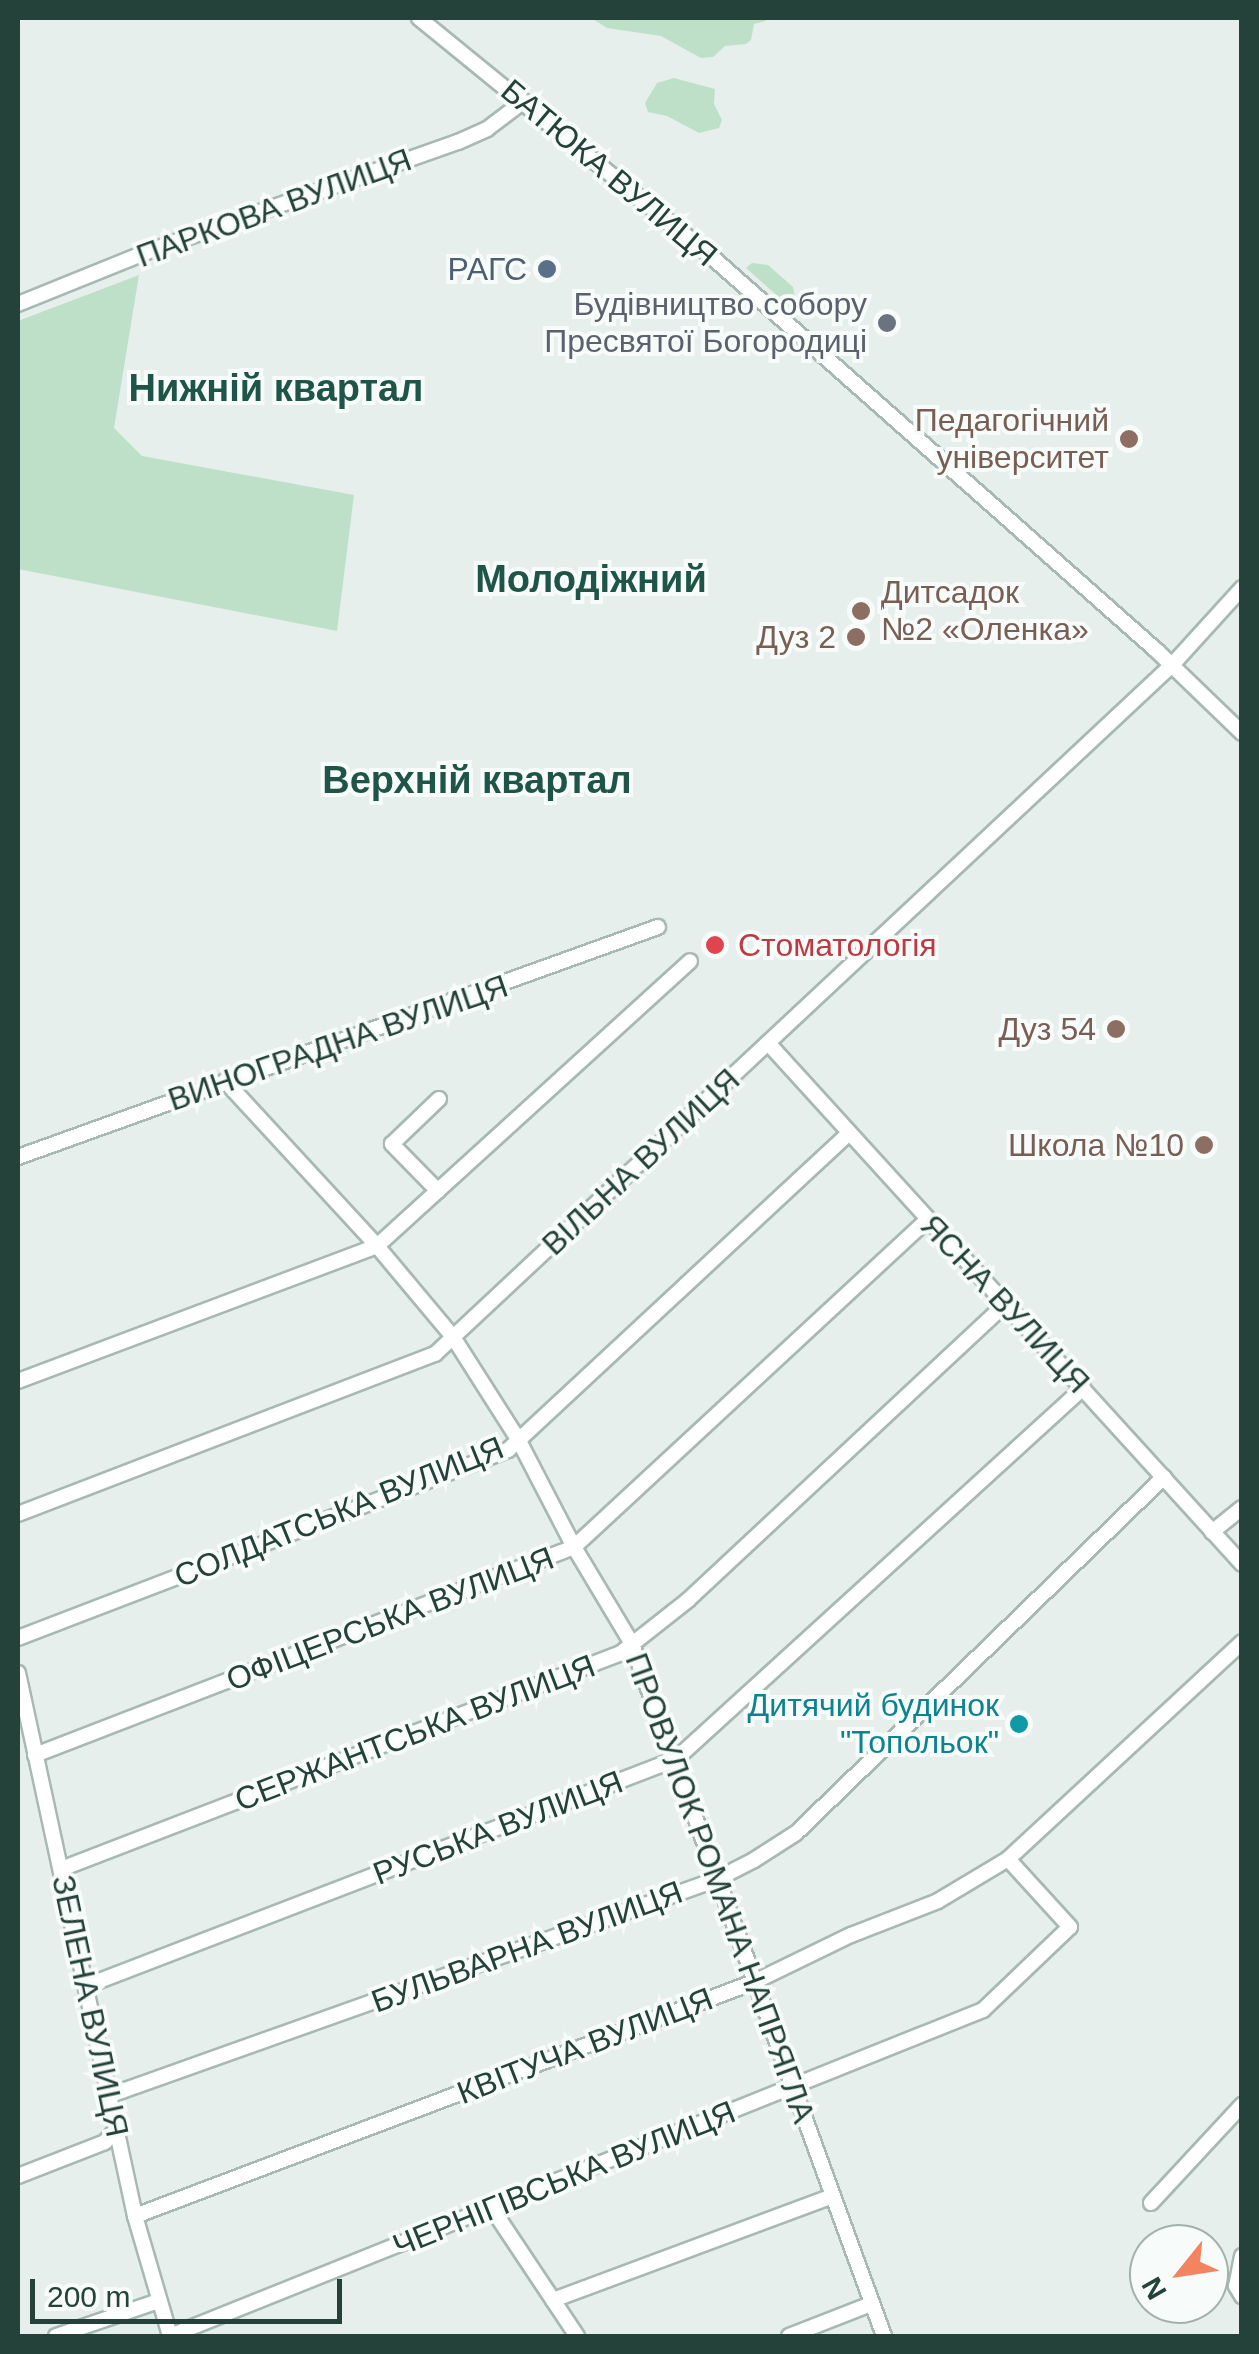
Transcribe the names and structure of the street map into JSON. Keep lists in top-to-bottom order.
{
  "streets": {
    "street": [
      "БАТЮКА ВУЛИЦЯ",
      "ПАРКОВА ВУЛИЦЯ",
      "ВИНОГРАДНА ВУЛИЦЯ",
      "ВІЛЬНА ВУЛИЦЯ",
      "ЯСНА ВУЛИЦЯ",
      "СОЛДАТСЬКА ВУЛИЦЯ",
      "ОФІЦЕРСЬКА ВУЛИЦЯ",
      "СЕРЖАНТСЬКА ВУЛИЦЯ",
      "РУСЬКА ВУЛИЦЯ",
      "ПРОВУЛОК РОМАНА НАПРЯГЛА",
      "БУЛЬВАРНА ВУЛИЦЯ",
      "ЗЕЛЕНА ВУЛИЦЯ",
      "КВІТУЧА ВУЛИЦЯ",
      "ЧЕРНІГІВСЬКА ВУЛИЦЯ"
    ]
  },
  "crossings": [
    ["БАТЮКА ВУЛИЦЯ", "ПАРКОВА ВУЛИЦЯ"],
    ["БАТЮКА ВУЛИЦЯ", "ВІЛЬНА ВУЛИЦЯ"],
    ["ВИНОГРАДНА ВУЛИЦЯ", "ПРОВУЛОК РОМАНА НАПРЯГЛА"],
    ["ВІЛЬНА ВУЛИЦЯ", "ЯСНА ВУЛИЦЯ"],
    ["ВІЛЬНА ВУЛИЦЯ", "ПРОВУЛОК РОМАНА НАПРЯГЛА"],
    ["ЯСНА ВУЛИЦЯ", "СОЛДАТСЬКА ВУЛИЦЯ"],
    ["ЯСНА ВУЛИЦЯ", "ОФІЦЕРСЬКА ВУЛИЦЯ"],
    ["ЯСНА ВУЛИЦЯ", "СЕРЖАНТСЬКА ВУЛИЦЯ"],
    ["ЯСНА ВУЛИЦЯ", "РУСЬКА ВУЛИЦЯ"],
    ["ЯСНА ВУЛИЦЯ", "БУЛЬВАРНА ВУЛИЦЯ"],
    ["СОЛДАТСЬКА ВУЛИЦЯ", "ПРОВУЛОК РОМАНА НАПРЯГЛА"],
    ["ОФІЦЕРСЬКА ВУЛИЦЯ", "ПРОВУЛОК РОМАНА НАПРЯГЛА"],
    ["ОФІЦЕРСЬКА ВУЛИЦЯ", "ЗЕЛЕНА ВУЛИЦЯ"],
    ["СЕРЖАНТСЬКА ВУЛИЦЯ", "ПРОВУЛОК РОМАНА НАПРЯГЛА"],
    ["СЕРЖАНТСЬКА ВУЛИЦЯ", "ЗЕЛЕНА ВУЛИЦЯ"],
    ["РУСЬКА ВУЛИЦЯ", "ПРОВУЛОК РОМАНА НАПРЯГЛА"],
    ["РУСЬКА ВУЛИЦЯ", "ЗЕЛЕНА ВУЛИЦЯ"],
    ["ПРОВУЛОК РОМАНА НАПРЯГЛА", "БУЛЬВАРНА ВУЛИЦЯ"],
    ["ПРОВУЛОК РОМАНА НАПРЯГЛА", "КВІТУЧА ВУЛИЦЯ"],
    ["ПРОВУЛОК РОМАНА НАПРЯГЛА", "ЧЕРНІГІВСЬКА ВУЛИЦЯ"],
    ["БУЛЬВАРНА ВУЛИЦЯ", "ЗЕЛЕНА ВУЛИЦЯ"],
    ["ЗЕЛЕНА ВУЛИЦЯ", "КВІТУЧА ВУЛИЦЯ"],
    ["ЗЕЛЕНА ВУЛИЦЯ", "ЧЕРНІГІВСЬКА ВУЛИЦЯ"],
    ["КВІТУЧА ВУЛИЦЯ", "ЧЕРНІГІВСЬКА ВУЛИЦЯ"]
  ],
  "districts": ["Нижній квартал", "Молодіжний", "Верхній квартал"],
  "places": [
    "РАГС",
    "Будівництво собору Пресвятої Богородиці",
    "Педагогічний університет",
    "Дитсадок №2 «Оленка»",
    "Дуз 2",
    "Стоматологія",
    "Дуз 54",
    "Школа №10",
    "Дитячий будинок \"Топольок\""
  ],
  "scale_bar": "200 m",
  "north": "bottom left"
}
